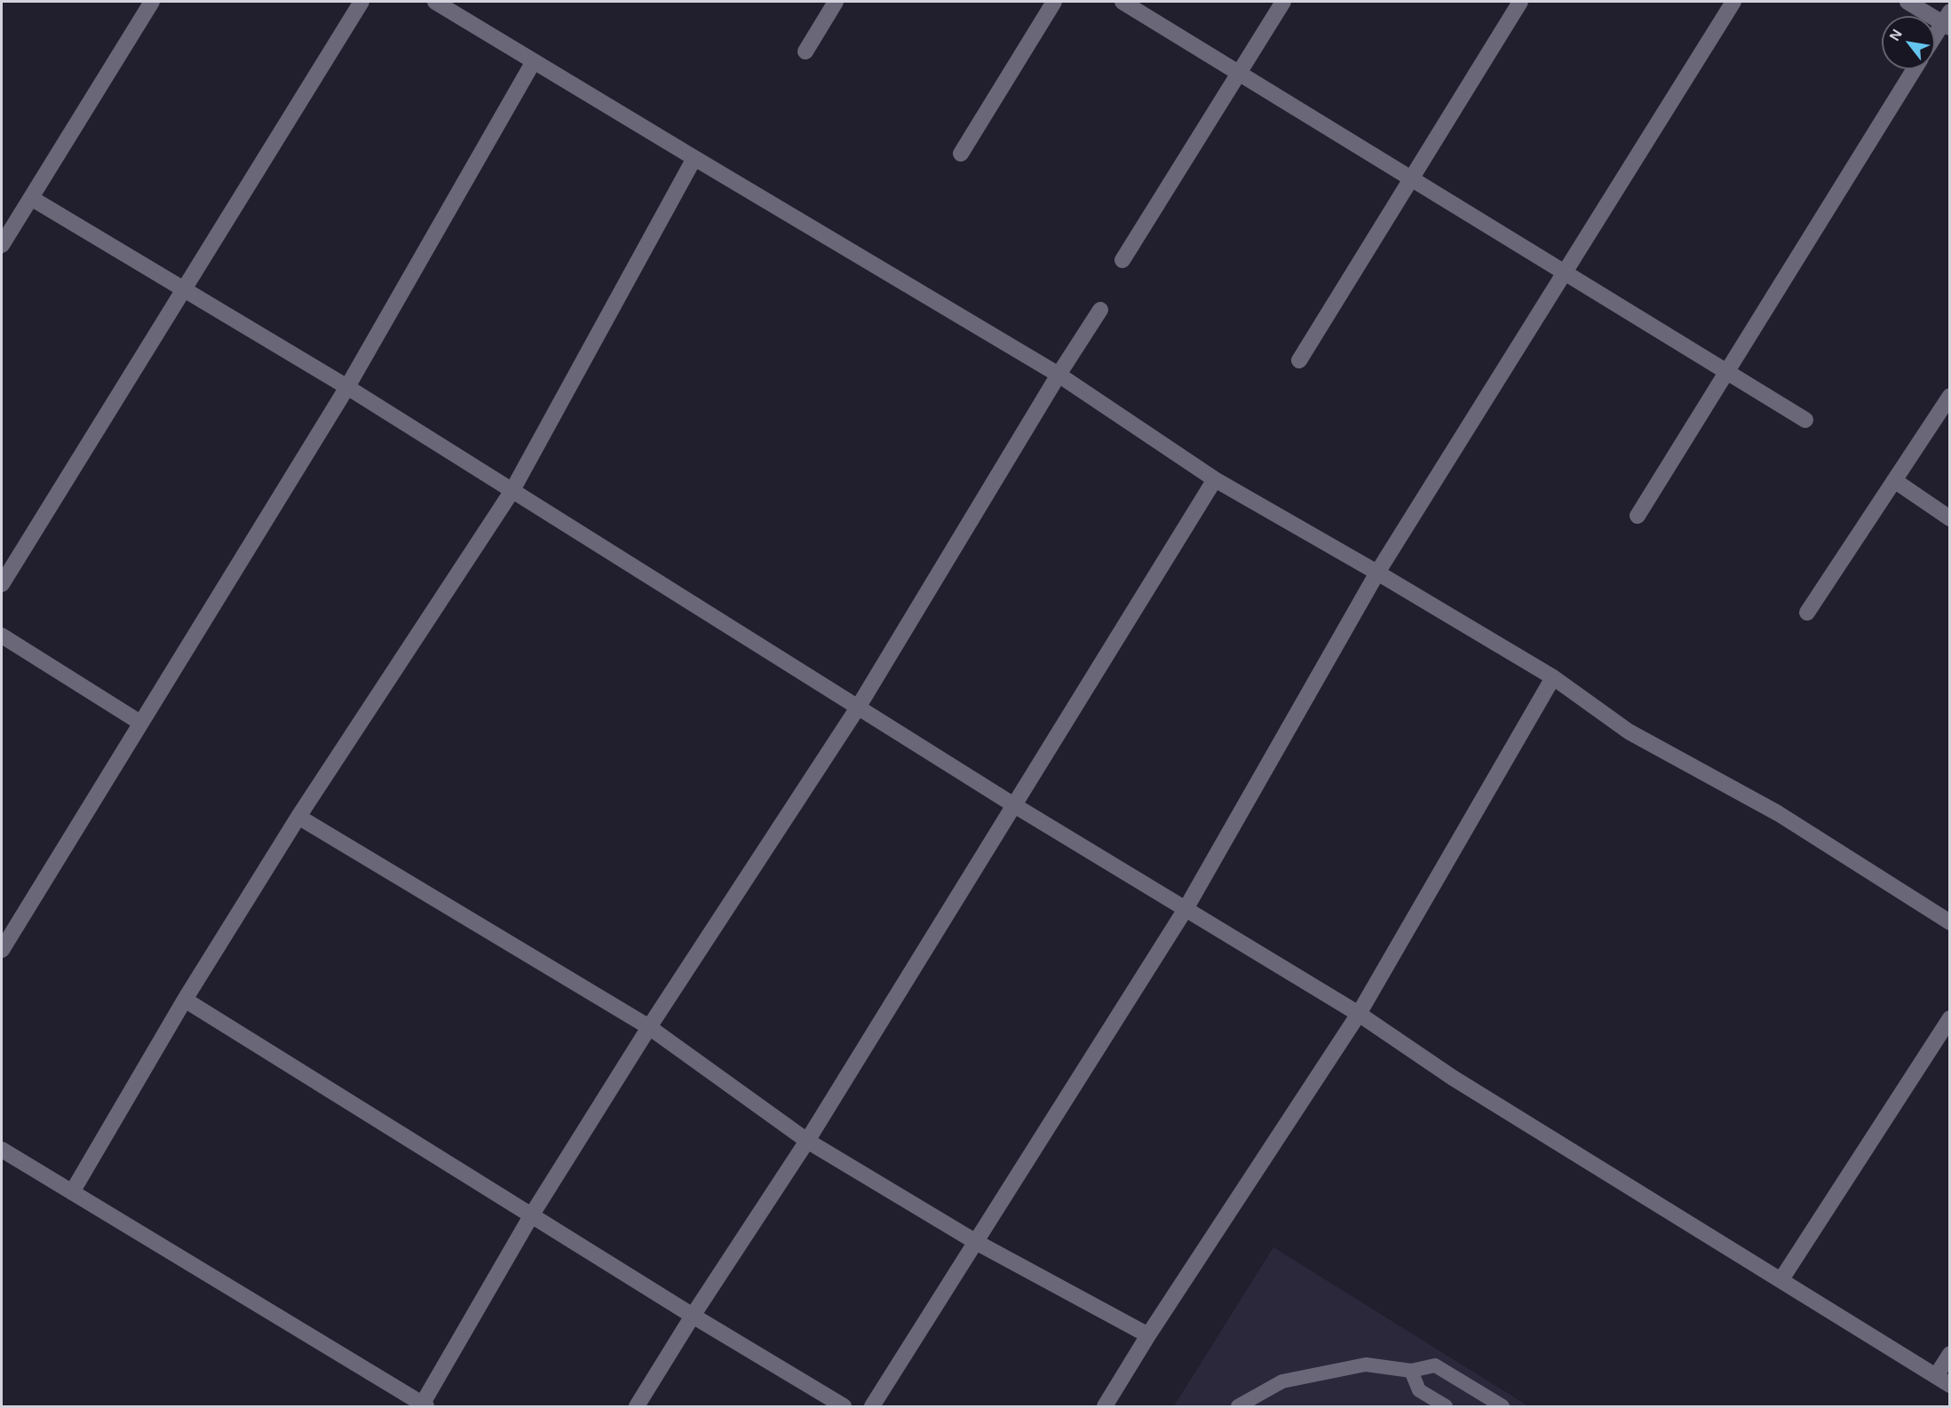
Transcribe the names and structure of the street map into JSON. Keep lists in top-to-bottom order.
{
  "north": "top left"
}
